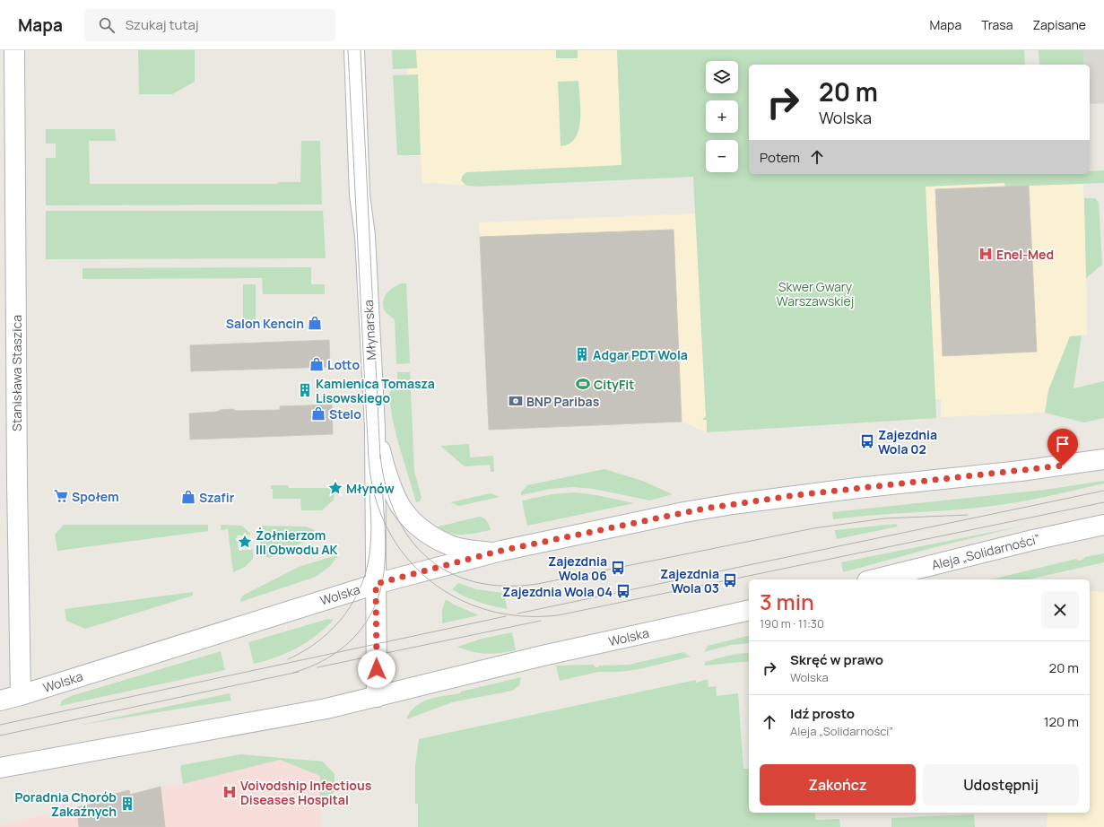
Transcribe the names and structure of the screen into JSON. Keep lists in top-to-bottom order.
{
  "streets": {
    "main road": [
      "Młynarska",
      "Stanisława Staszica",
      "Aleja „Solidarności”",
      "Wolska"
    ]
  },
  "crossings": [
    ["Młynarska", "Wolska"],
    ["Stanisława Staszica", "Wolska"]
  ],
  "parks": ["Skwer Gwary Warszawskiej"],
  "places": {
    "hospital": ["Enel-Med", "Voivodship Infectious Diseases Hospital"],
    "shop": [
      "Salon Kencin",
      "Lotto",
      "Stelo",
      "Szafir"
    ],
    "building": ["Adgar PDT Wola", "Kamienica Tomasza Lisowskiego", "Poradnia Chorób Zakaźnych"],
    "sports": ["CityFit"],
    "bank": ["BNP Paribas"],
    "bus stop": [
      "Zajezdnia Wola 02",
      "Zajezdnia Wola 06",
      "Zajezdnia Wola 03",
      "Zajezdnia Wola 04"
    ],
    "place": ["Młynów", "Żołnierzom III Obwodu AK"],
    "supermarket": ["Społem"]
  },
  "page": {
    "header": "Mapa",
    "search": "Szukaj tutaj",
    "nav": ["Mapa", "Trasa", "Zapisane"],
    "map_buttons": ["+", "−"],
    "turn": ["20 m", "Wolska"],
    "then": "Potem",
    "heading": ["3 min", "190 m · 11:30"],
    "list": [
      {
        "name": "Skręć w prawo",
        "note": "Wolska",
        "value": "20 m"
      },
      {
        "name": "Idź prosto",
        "note": "Aleja „Solidarności”",
        "value": "120 m"
      }
    ],
    "buttons": ["Zakończ", "Udostępnij"]
  }
}
